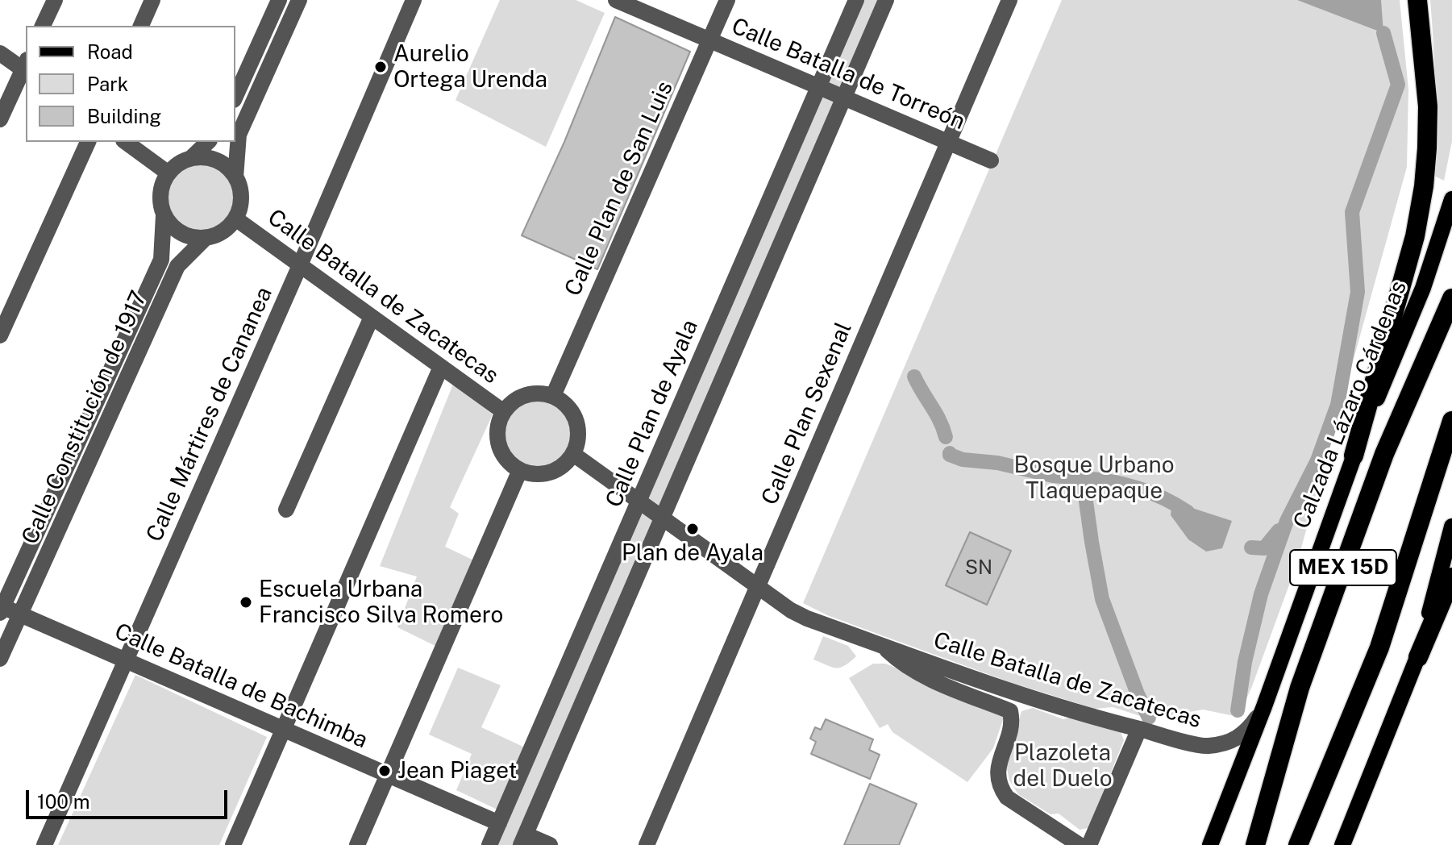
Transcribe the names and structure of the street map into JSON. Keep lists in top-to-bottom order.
{
  "streets": {
    "highway": ["MEX 15D"],
    "main road": ["Calzada Lázaro Cárdenas"],
    "street": [
      "Calle Batalla de Torreón",
      "Calle Plan de San Luis",
      "Calle Batalla de Zacatecas",
      "Calle Plan de Ayala",
      "Calle Plan Sexenal",
      "Calle Mártires de Cananea",
      "Calle Constitución de 1917",
      "Calle Batalla de Bachimba"
    ]
  },
  "crossings": [
    ["Calle Batalla de Torreón", "Calle Plan de San Luis"],
    ["Calle Batalla de Torreón", "Calle Plan de Ayala"],
    ["Calle Batalla de Torreón", "Calle Plan Sexenal"],
    ["Calle Plan de San Luis", "Calle Batalla de Zacatecas"],
    ["Calle Batalla de Zacatecas", "Calzada Lázaro Cárdenas"],
    ["Calle Batalla de Zacatecas", "Calle Plan de Ayala"],
    ["Calle Batalla de Zacatecas", "Calle Plan Sexenal"],
    ["Calle Batalla de Zacatecas", "Calle Mártires de Cananea"],
    ["Calle Batalla de Zacatecas", "Calle Constitución de 1917"],
    ["Calle Plan de Ayala", "Calle Batalla de Bachimba"],
    ["Calle Mártires de Cananea", "Calle Batalla de Bachimba"],
    ["Calle Constitución de 1917", "Calle Batalla de Bachimba"]
  ],
  "parks": ["Bosque Urbano Tlaquepaque", "Plazoleta del Duelo"],
  "places": [
    "Aurelio Ortega Urenda",
    "Plan de Ayala",
    "Escuela Urbana Francisco Silva Romero",
    "Jean Piaget"
  ],
  "house_numbers": ["SN"],
  "legend": ["Road", "Park", "Building"],
  "scale_bar": "100 m"
}
